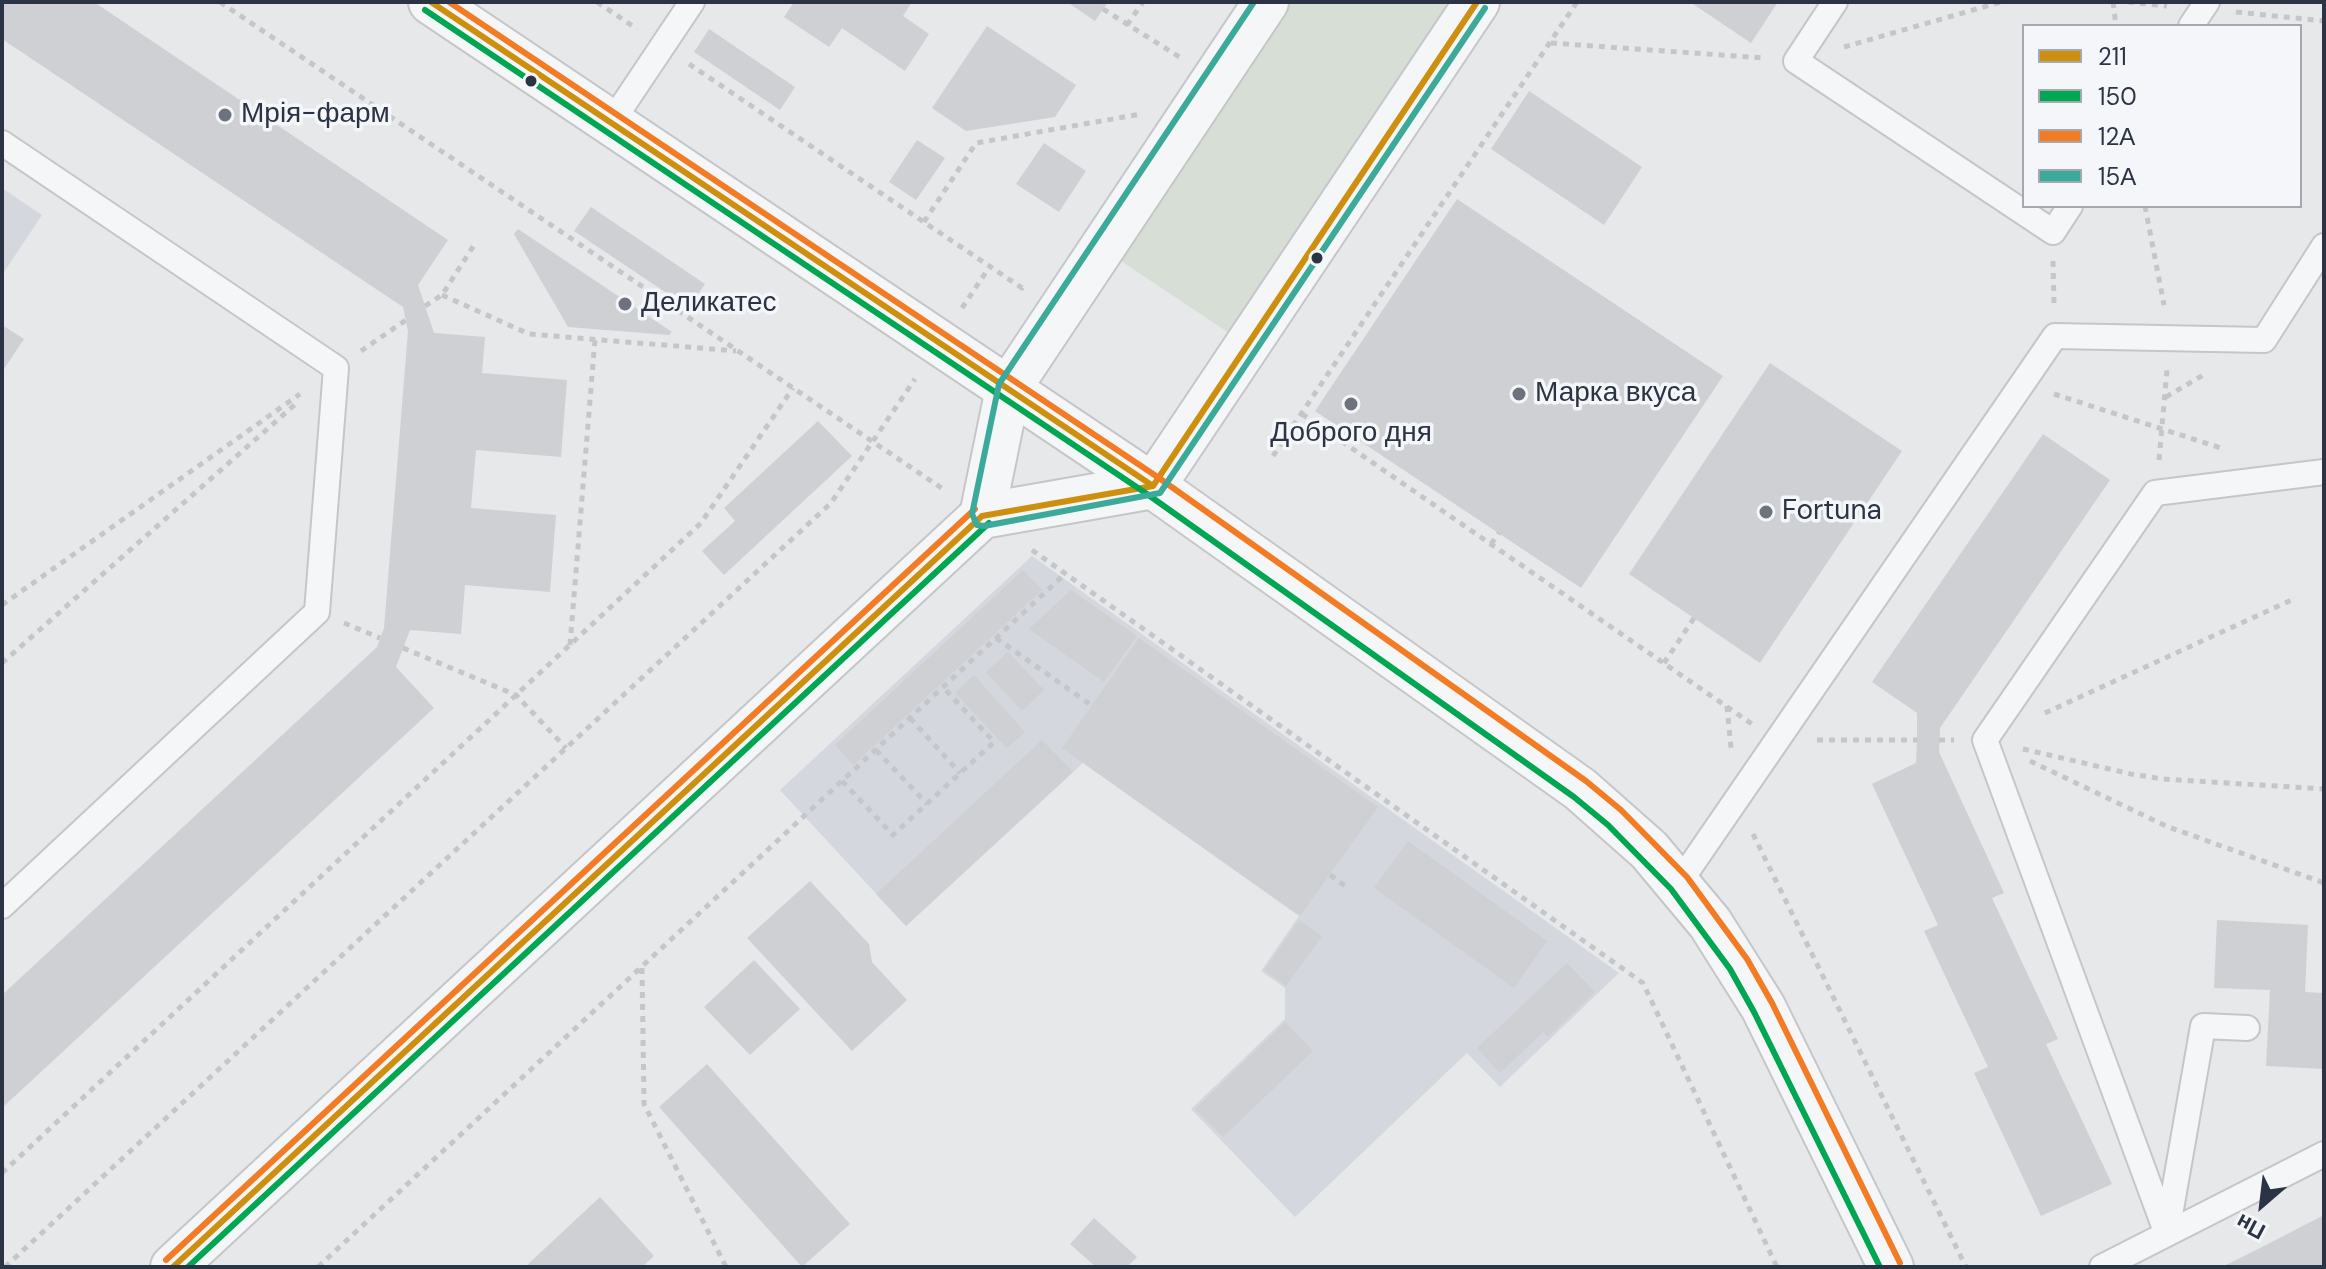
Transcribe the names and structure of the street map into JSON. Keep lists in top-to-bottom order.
{
  "places": [
    "Мрія-фарм",
    "Деликатес",
    "Марка вкуса",
    "Доброго дня",
    "Fortuna"
  ],
  "lines": [
    "transit line 211",
    "transit line 12А",
    "transit line 15А",
    "transit line 150"
  ],
  "legend": [
    "211",
    "150",
    "12А",
    "15А"
  ],
  "north": "bottom left"
}
